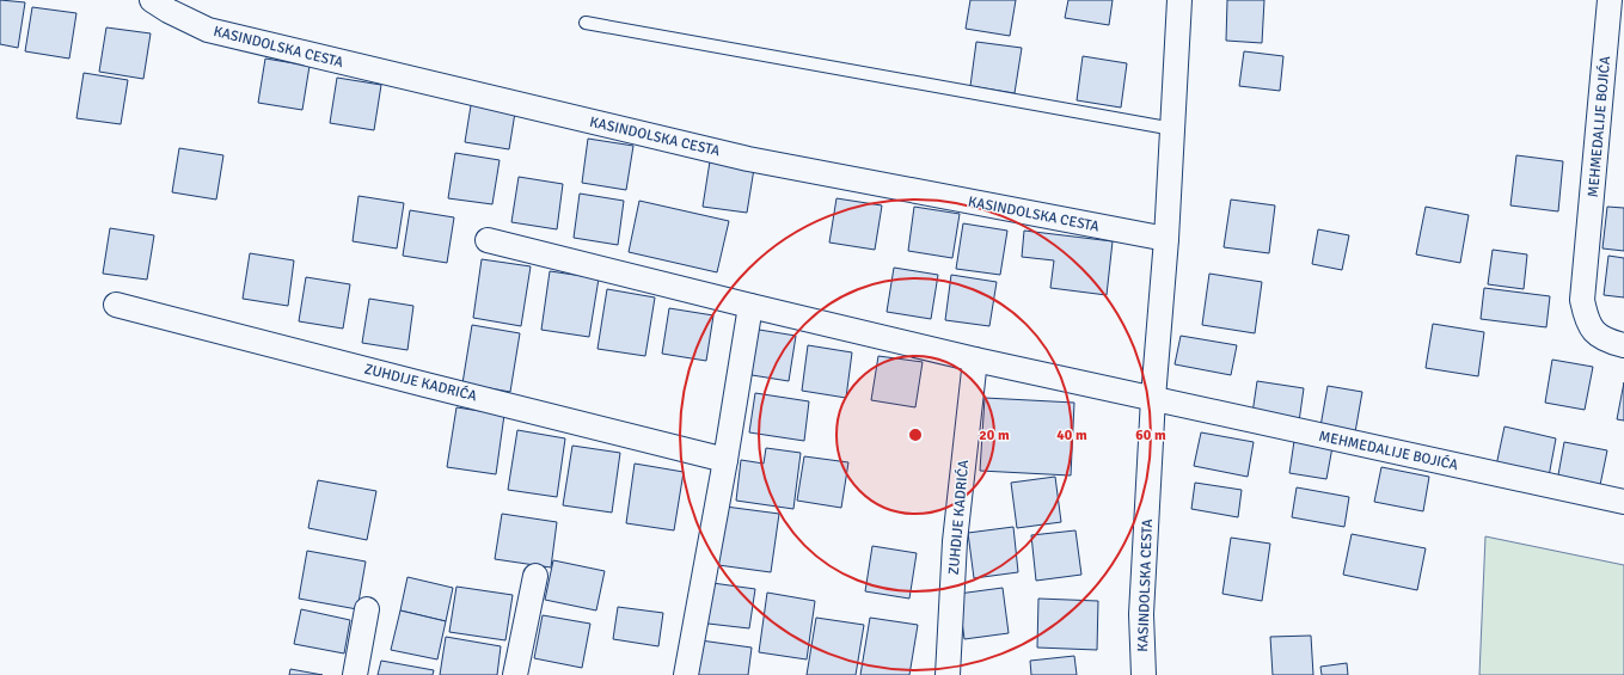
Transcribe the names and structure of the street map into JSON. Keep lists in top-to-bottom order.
{
  "streets": {
    "street": ["KASINDOLSKA CESTA", "MEHMEDALIJE BOJIĆA", "ZUHDIJE KADRIĆA"]
  },
  "crossings": [
    ["KASINDOLSKA CESTA", "MEHMEDALIJE BOJIĆA"]
  ],
  "rings": ["20 m", "40 m", "60 m"]
}
